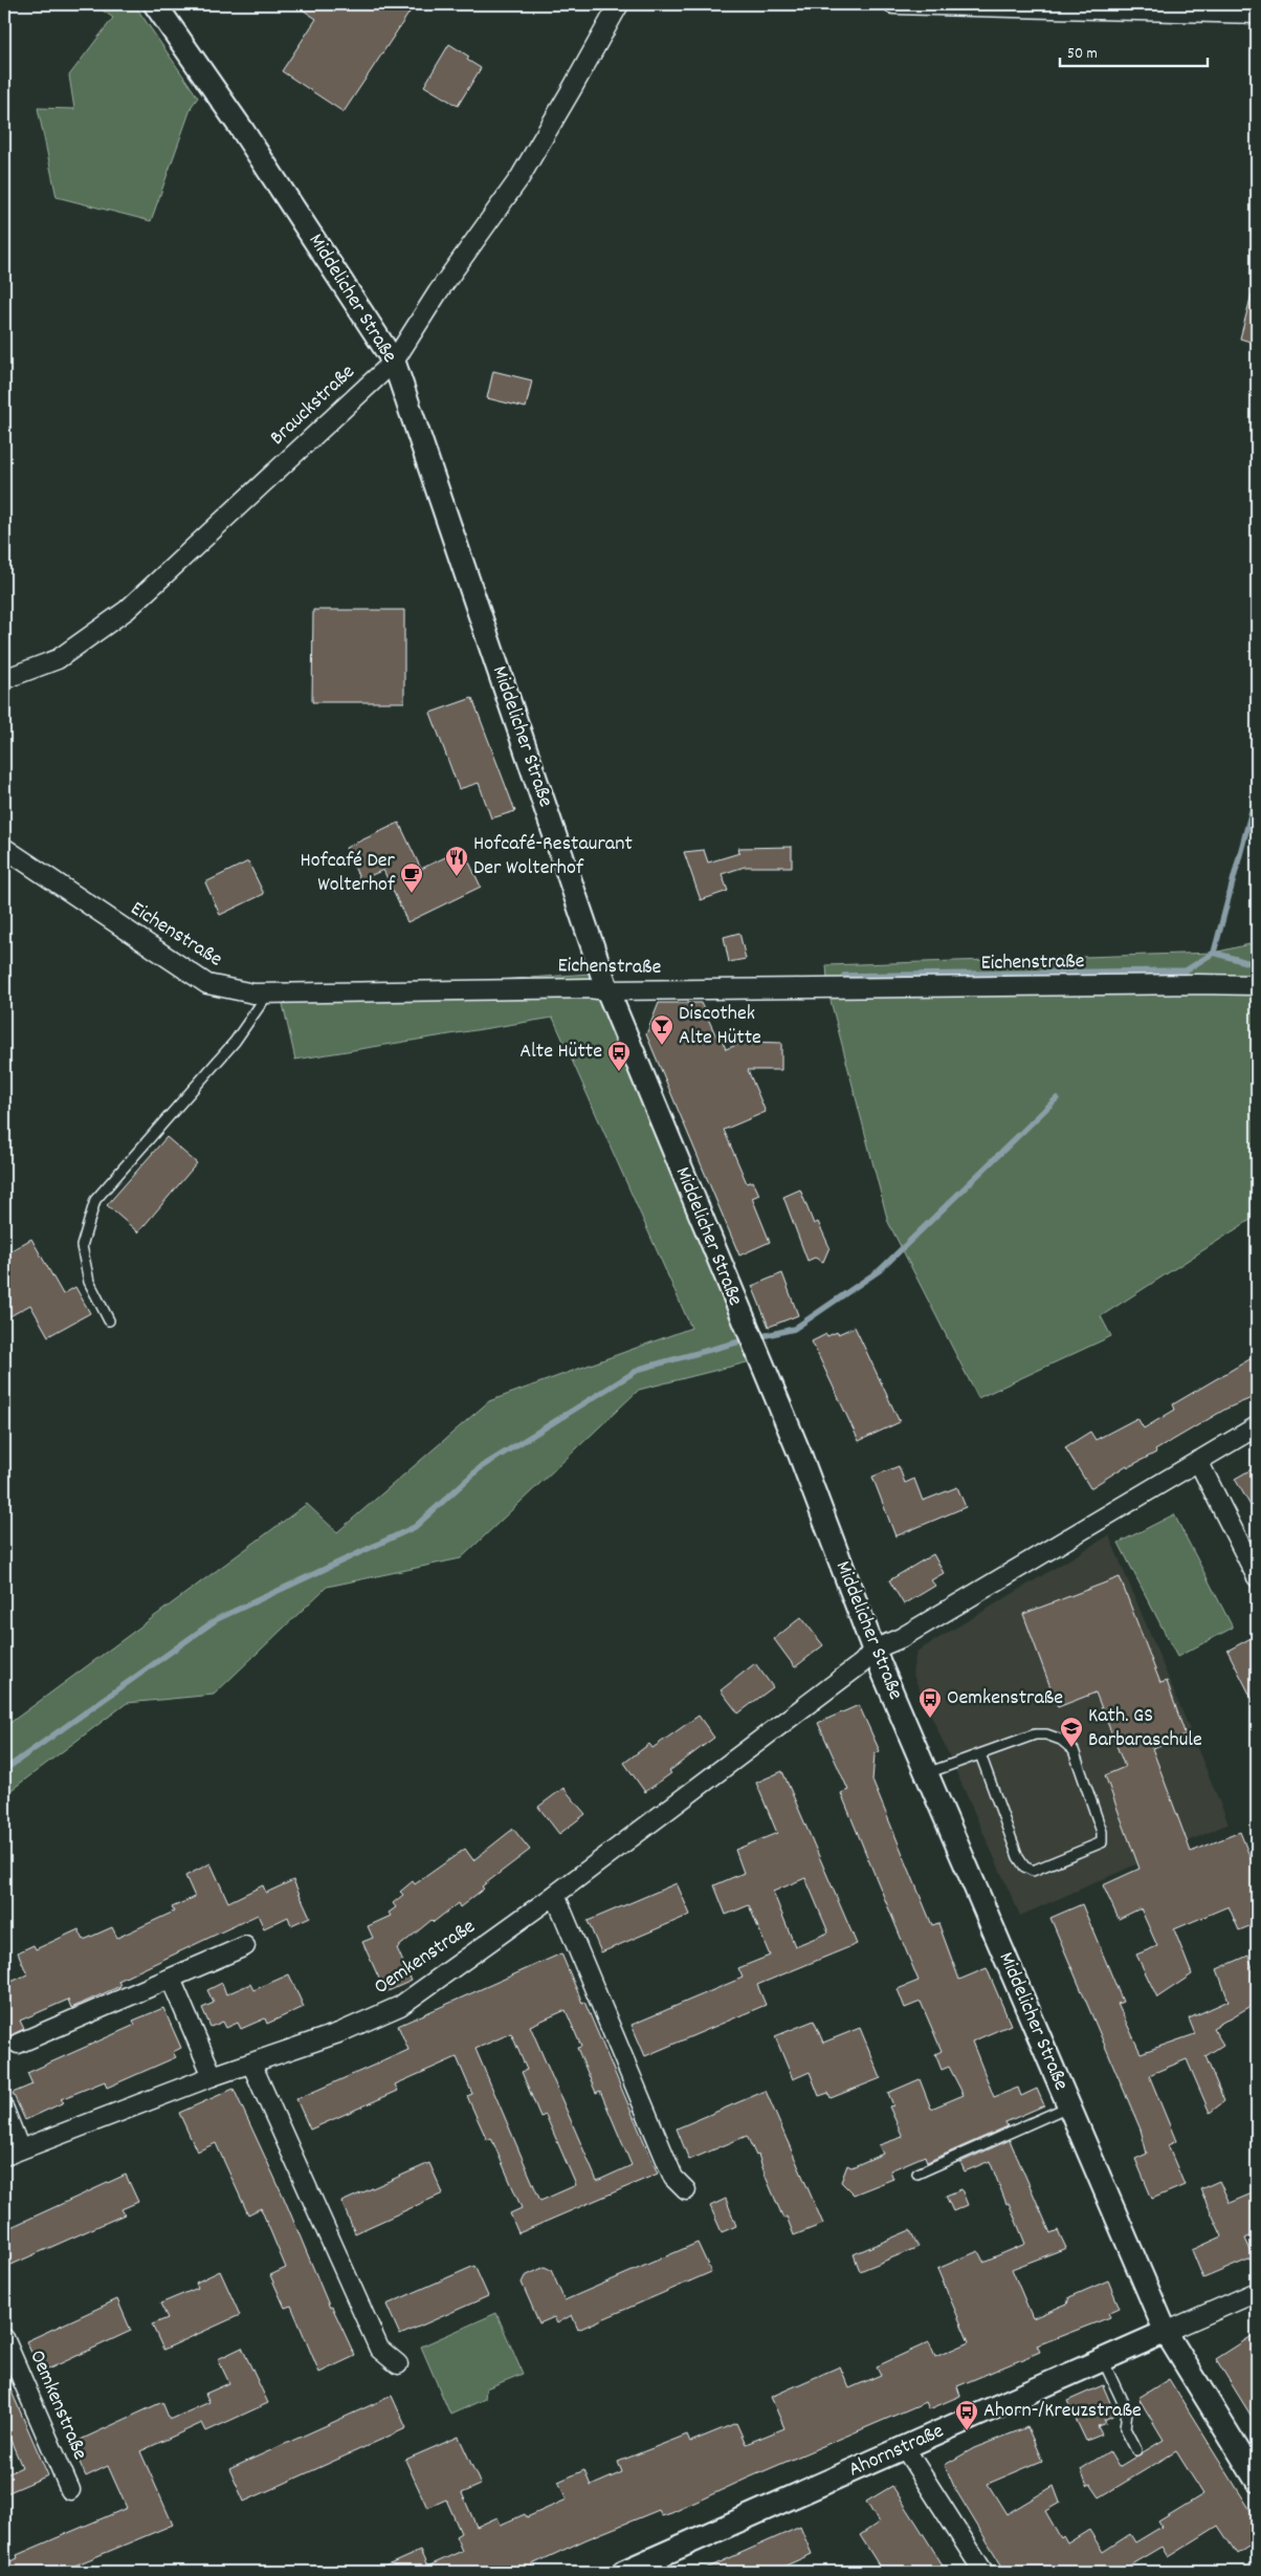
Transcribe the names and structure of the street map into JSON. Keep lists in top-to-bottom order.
{
  "streets": {
    "street": [
      "Middelicher Straße",
      "Brauckstraße",
      "Eichenstraße",
      "Oemkenstraße",
      "Ahornstraße"
    ]
  },
  "crossings": [
    ["Middelicher Straße", "Brauckstraße"],
    ["Middelicher Straße", "Eichenstraße"],
    ["Middelicher Straße", "Oemkenstraße"],
    ["Middelicher Straße", "Ahornstraße"]
  ],
  "places": {
    "restaurant": ["Hofcafé-Restaurant Der Wolterhof"],
    "cafe": ["Hofcafé Der Wolterhof"],
    "bar": ["Discothek Alte Hütte"],
    "bus stop": ["Alte Hütte", "Oemkenstraße", "Ahorn-/Kreuzstraße"],
    "school or university": ["Kath. GS Barbaraschule"]
  },
  "scale_bar": "50 m"
}
